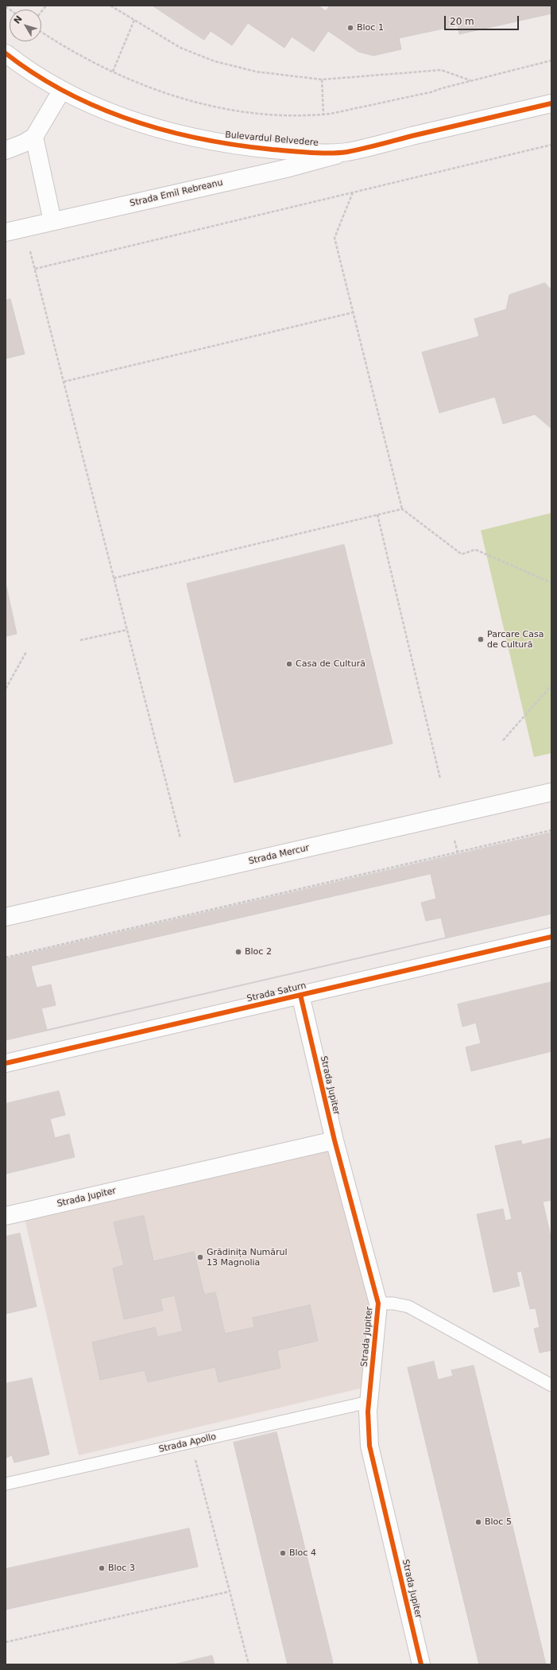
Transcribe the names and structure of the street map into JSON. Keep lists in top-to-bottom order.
{
  "streets": {
    "street": [
      "Bulevardul Belvedere",
      "Strada Emil Rebreanu",
      "Strada Mercur",
      "Strada Saturn",
      "Strada Jupiter"
    ],
    "lane": ["Strada Apollo"]
  },
  "crossings": [
    ["Bulevardul Belvedere", "Strada Emil Rebreanu"],
    ["Strada Saturn", "Strada Jupiter"],
    ["Strada Jupiter", "Strada Apollo"]
  ],
  "places": [
    "Bloc 1",
    "Parcare Casa de Cultură",
    "Casa de Cultură",
    "Bloc 2",
    "Grădinița Numărul 13 Magnolia",
    "Bloc 5",
    "Bloc 4",
    "Bloc 3"
  ],
  "scale_bar": "20 m",
  "north": "top left"
}
